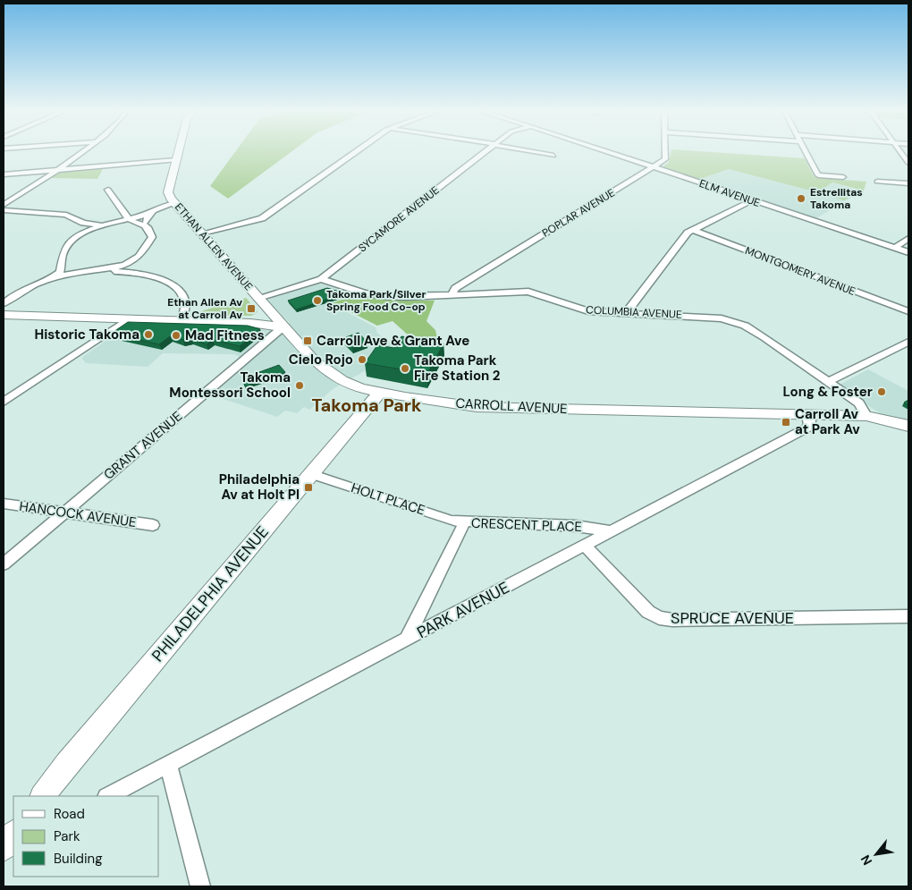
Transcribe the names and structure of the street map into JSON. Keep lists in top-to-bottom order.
{
  "streets": {
    "main road": ["ETHAN ALLEN AVENUE", "CARROLL AVENUE", "PHILADELPHIA AVENUE"],
    "street": [
      "ELM AVENUE",
      "POPLAR AVENUE",
      "SYCAMORE AVENUE",
      "MONTGOMERY AVENUE",
      "COLUMBIA AVENUE",
      "GRANT AVENUE",
      "HOLT PLACE",
      "HANCOCK AVENUE",
      "CRESCENT PLACE",
      "PARK AVENUE",
      "SPRUCE AVENUE"
    ]
  },
  "crossings": [
    ["ELM AVENUE", "POPLAR AVENUE"],
    ["POPLAR AVENUE", "COLUMBIA AVENUE"],
    ["SYCAMORE AVENUE", "ETHAN ALLEN AVENUE"],
    ["SYCAMORE AVENUE", "COLUMBIA AVENUE"],
    ["ETHAN ALLEN AVENUE", "CARROLL AVENUE"],
    ["ETHAN ALLEN AVENUE", "GRANT AVENUE"],
    ["COLUMBIA AVENUE", "CARROLL AVENUE"],
    ["CARROLL AVENUE", "GRANT AVENUE"],
    ["CARROLL AVENUE", "PHILADELPHIA AVENUE"],
    ["CARROLL AVENUE", "PARK AVENUE"],
    ["GRANT AVENUE", "HANCOCK AVENUE"],
    ["HOLT PLACE", "CRESCENT PLACE"],
    ["HOLT PLACE", "PHILADELPHIA AVENUE"],
    ["CRESCENT PLACE", "PARK AVENUE"],
    ["PARK AVENUE", "SPRUCE AVENUE"]
  ],
  "districts": ["Takoma Park"],
  "places": {
    "other": [
      "Estrellitas Takoma",
      "Takoma Park/Silver Spring Food Co-op",
      "Historic Takoma",
      "Mad Fitness",
      "Cielo Rojo",
      "Takoma Park Fire Station 2",
      "Takoma Montessori School",
      "Long & Foster"
    ],
    "transit": [
      "Ethan Allen Av at Carroll Av",
      "Carroll Ave & Grant Ave",
      "Carroll Av at Park Av",
      "Philadelphia Av at Holt Pl"
    ]
  },
  "legend": ["Road", "Park", "Building"],
  "north": "bottom left"
}
